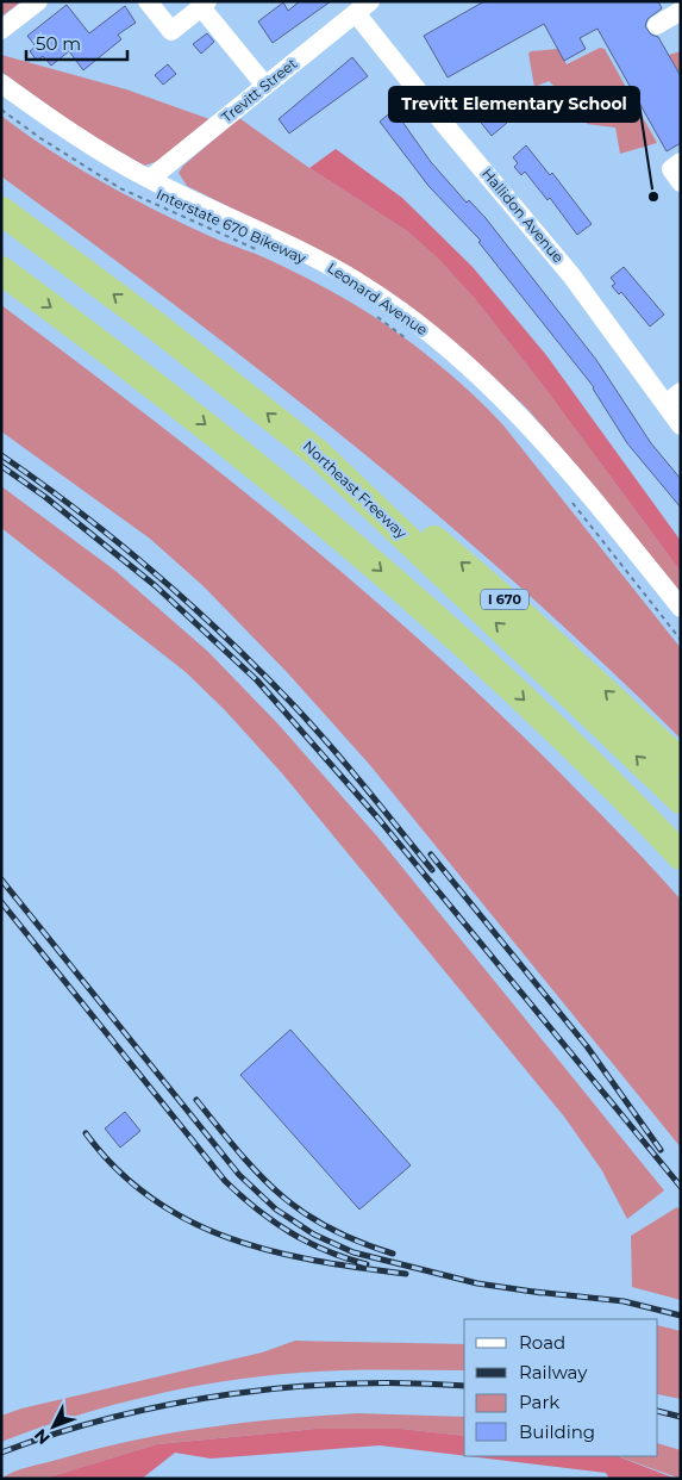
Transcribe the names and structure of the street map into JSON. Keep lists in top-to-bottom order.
{
  "streets": {
    "highway": ["Northeast Freeway", "I 670"],
    "street": ["Trevitt Street", "Hallidon Avenue", "Leonard Avenue"],
    "path": ["Interstate 670 Bikeway"]
  },
  "crossings": [
    ["Trevitt Street", "Hallidon Avenue"],
    ["Trevitt Street", "Leonard Avenue"],
    ["Northeast Freeway", "I 670"]
  ],
  "places": ["Trevitt Elementary School"],
  "legend": [
    "Road",
    "Railway",
    "Park",
    "Building"
  ],
  "scale_bar": "50 m",
  "north": "bottom left"
}
